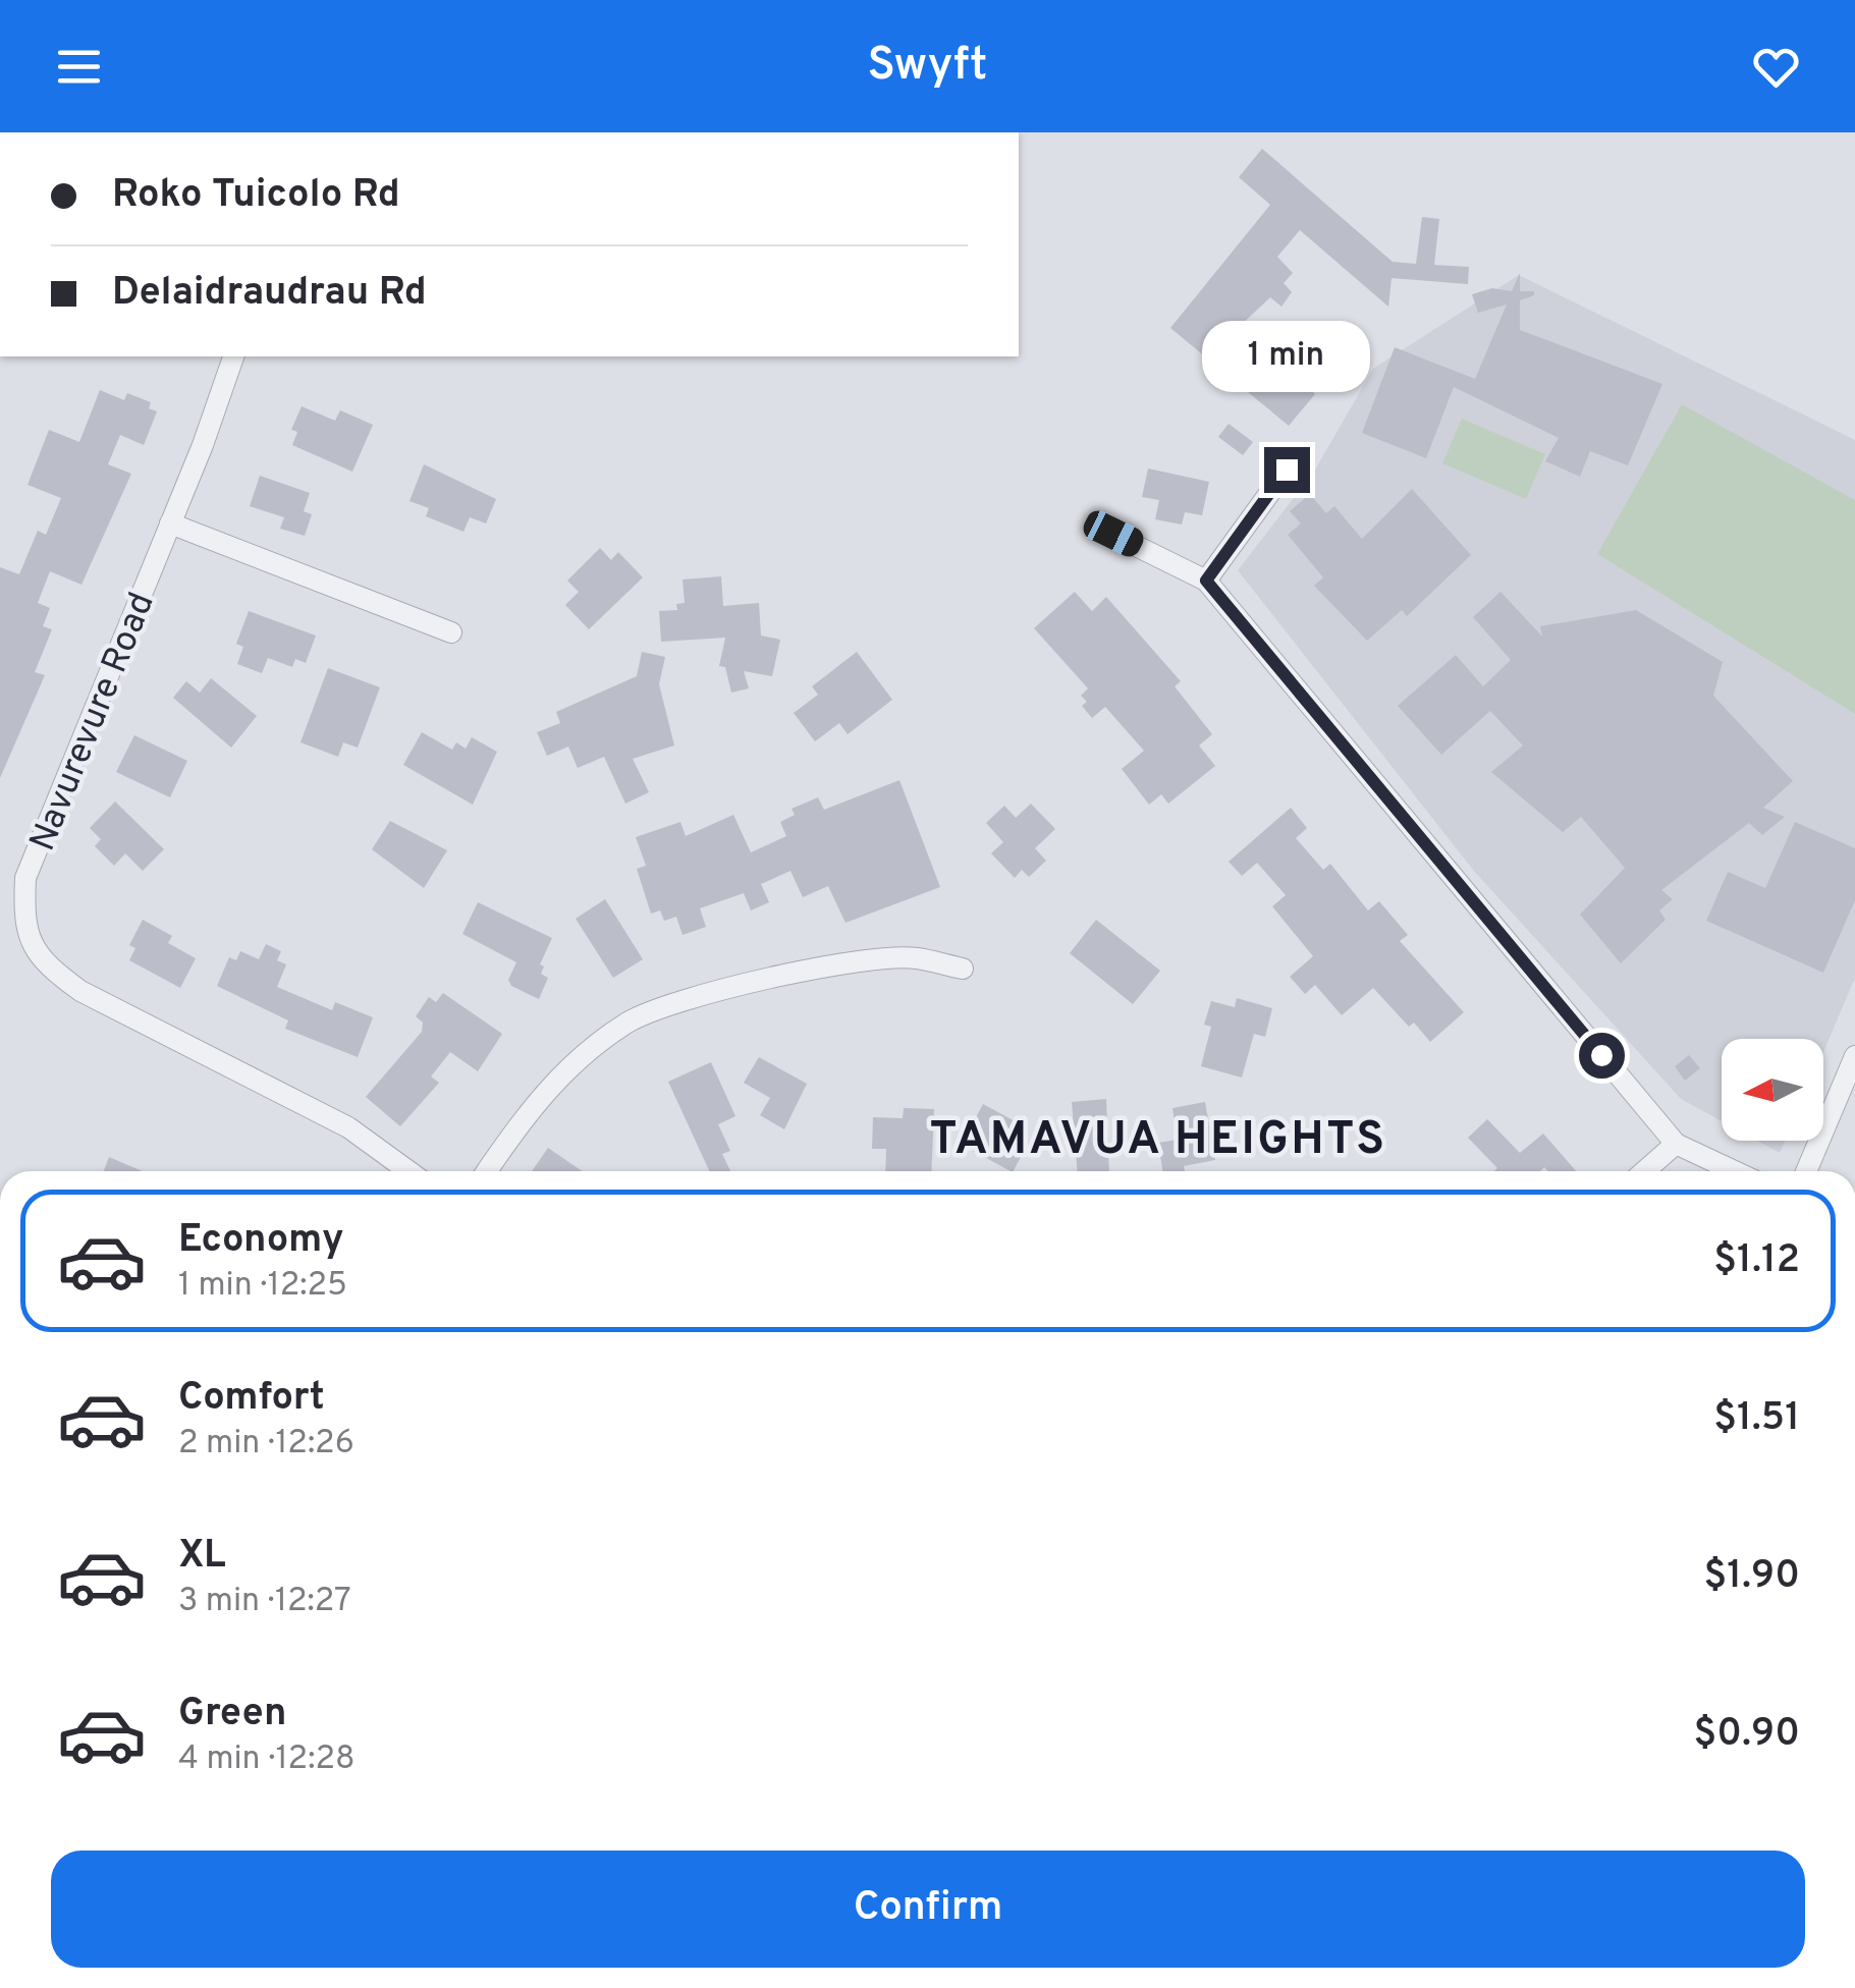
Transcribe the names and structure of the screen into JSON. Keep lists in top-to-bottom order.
{
  "streets": {
    "street": ["Navurevure Road"]
  },
  "districts": ["TAMAVUA HEIGHTS"],
  "north": "left",
  "page": {
    "header": "Swyft",
    "banner": ["Roko Tuicolo Rd", "Delaidraudrau Rd"],
    "bubble": "1 min",
    "list": [
      {
        "name": "Economy",
        "note": "1 min · 12:25",
        "value": "$1.12"
      },
      {
        "name": "Comfort",
        "note": "2 min · 12:26",
        "value": "$1.51"
      },
      {
        "name": "XL",
        "note": "3 min · 12:27",
        "value": "$1.90"
      },
      {
        "name": "Green",
        "note": "4 min · 12:28",
        "value": "$0.90"
      }
    ],
    "buttons": "Confirm"
  }
}
